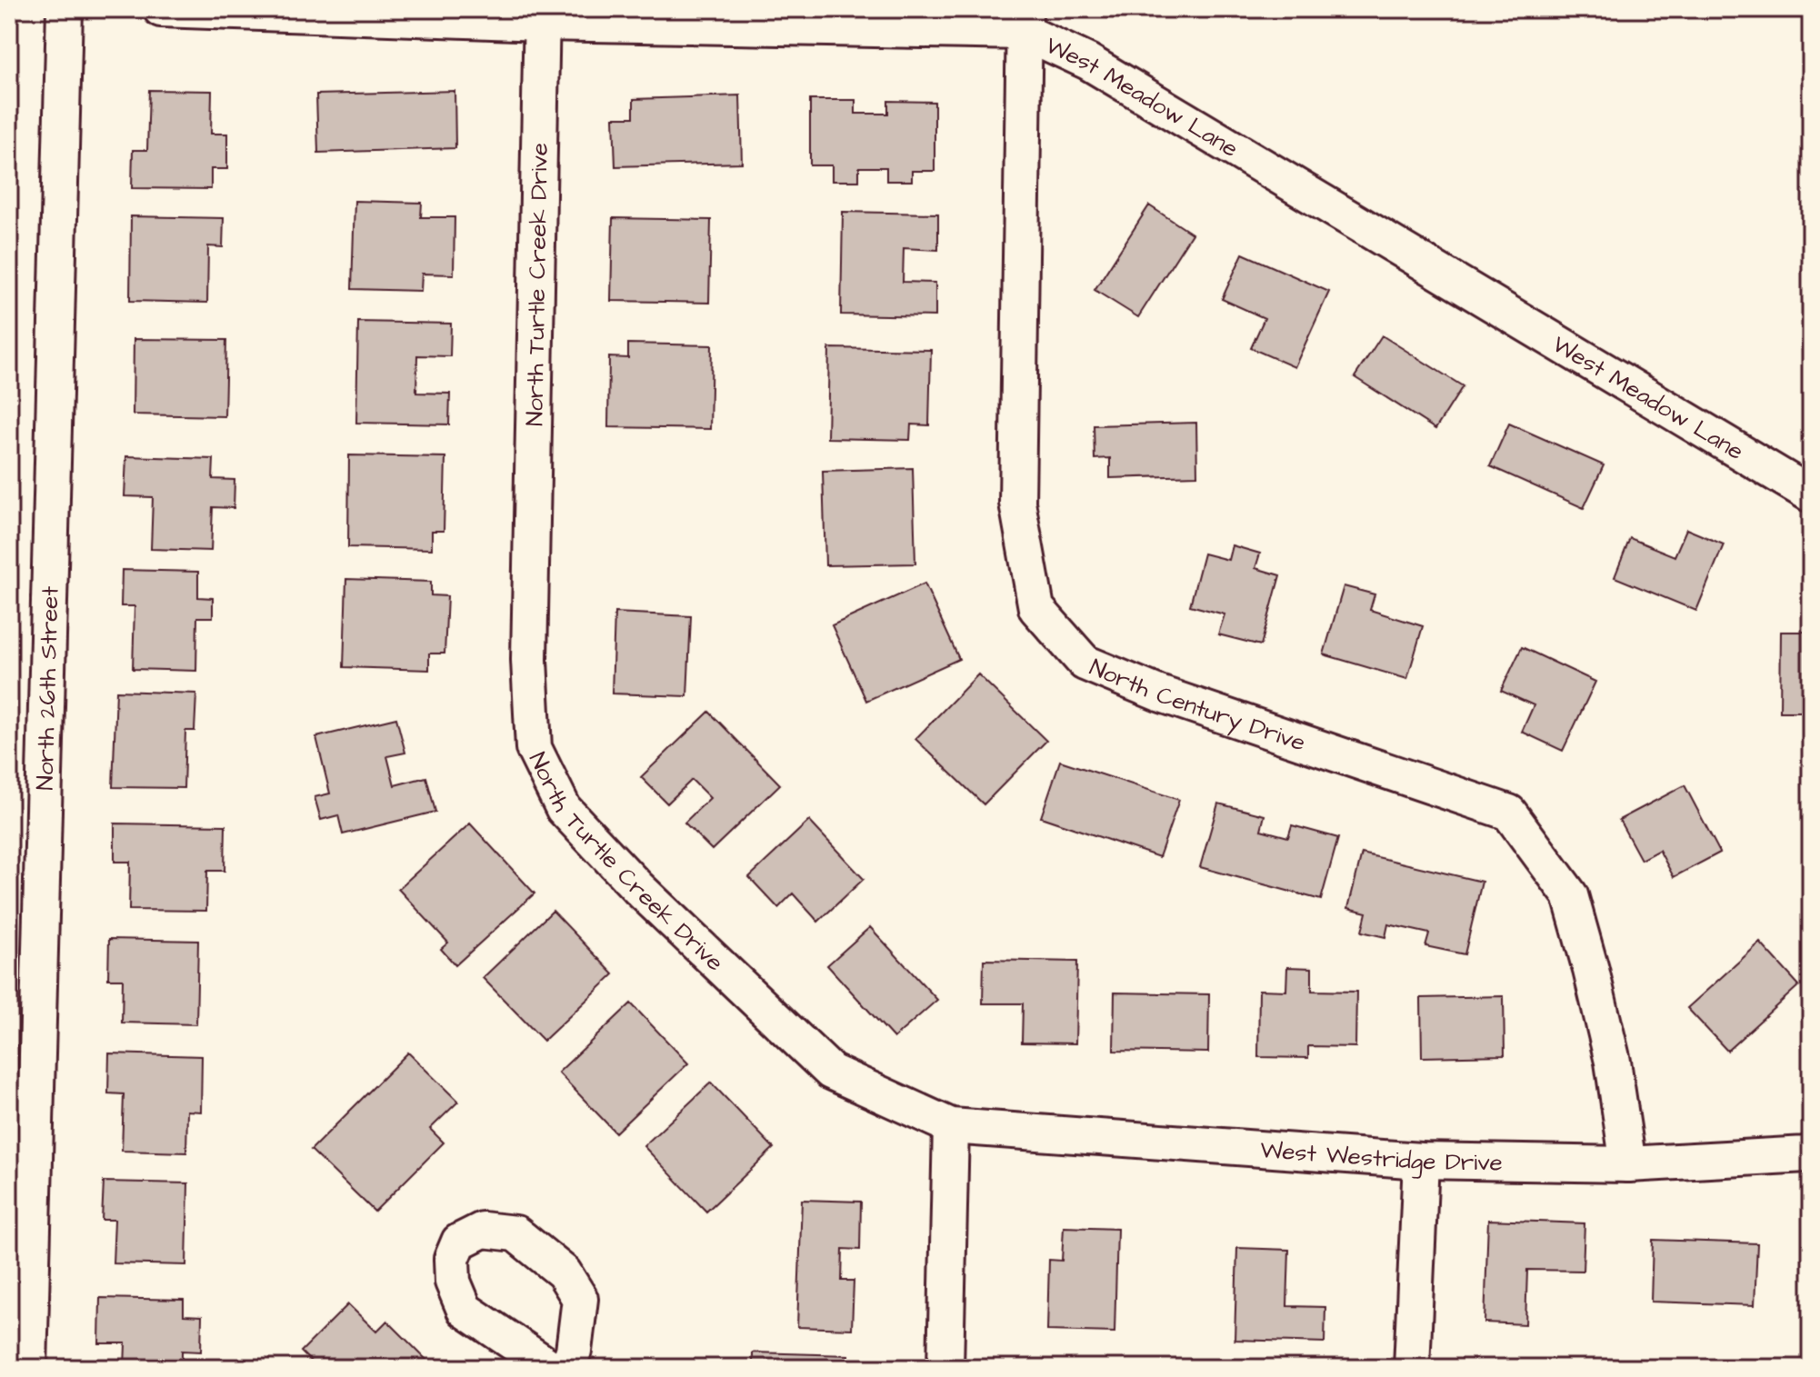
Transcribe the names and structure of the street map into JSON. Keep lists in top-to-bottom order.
{
  "streets": {
    "street": [
      "West Meadow Lane",
      "North Turtle Creek Drive",
      "North 26th Street",
      "North Century Drive",
      "West Westridge Drive"
    ]
  },
  "crossings": [
    ["West Meadow Lane", "North Turtle Creek Drive"],
    ["West Meadow Lane", "North Century Drive"],
    ["North Turtle Creek Drive", "West Westridge Drive"],
    ["North Century Drive", "West Westridge Drive"]
  ]
}
